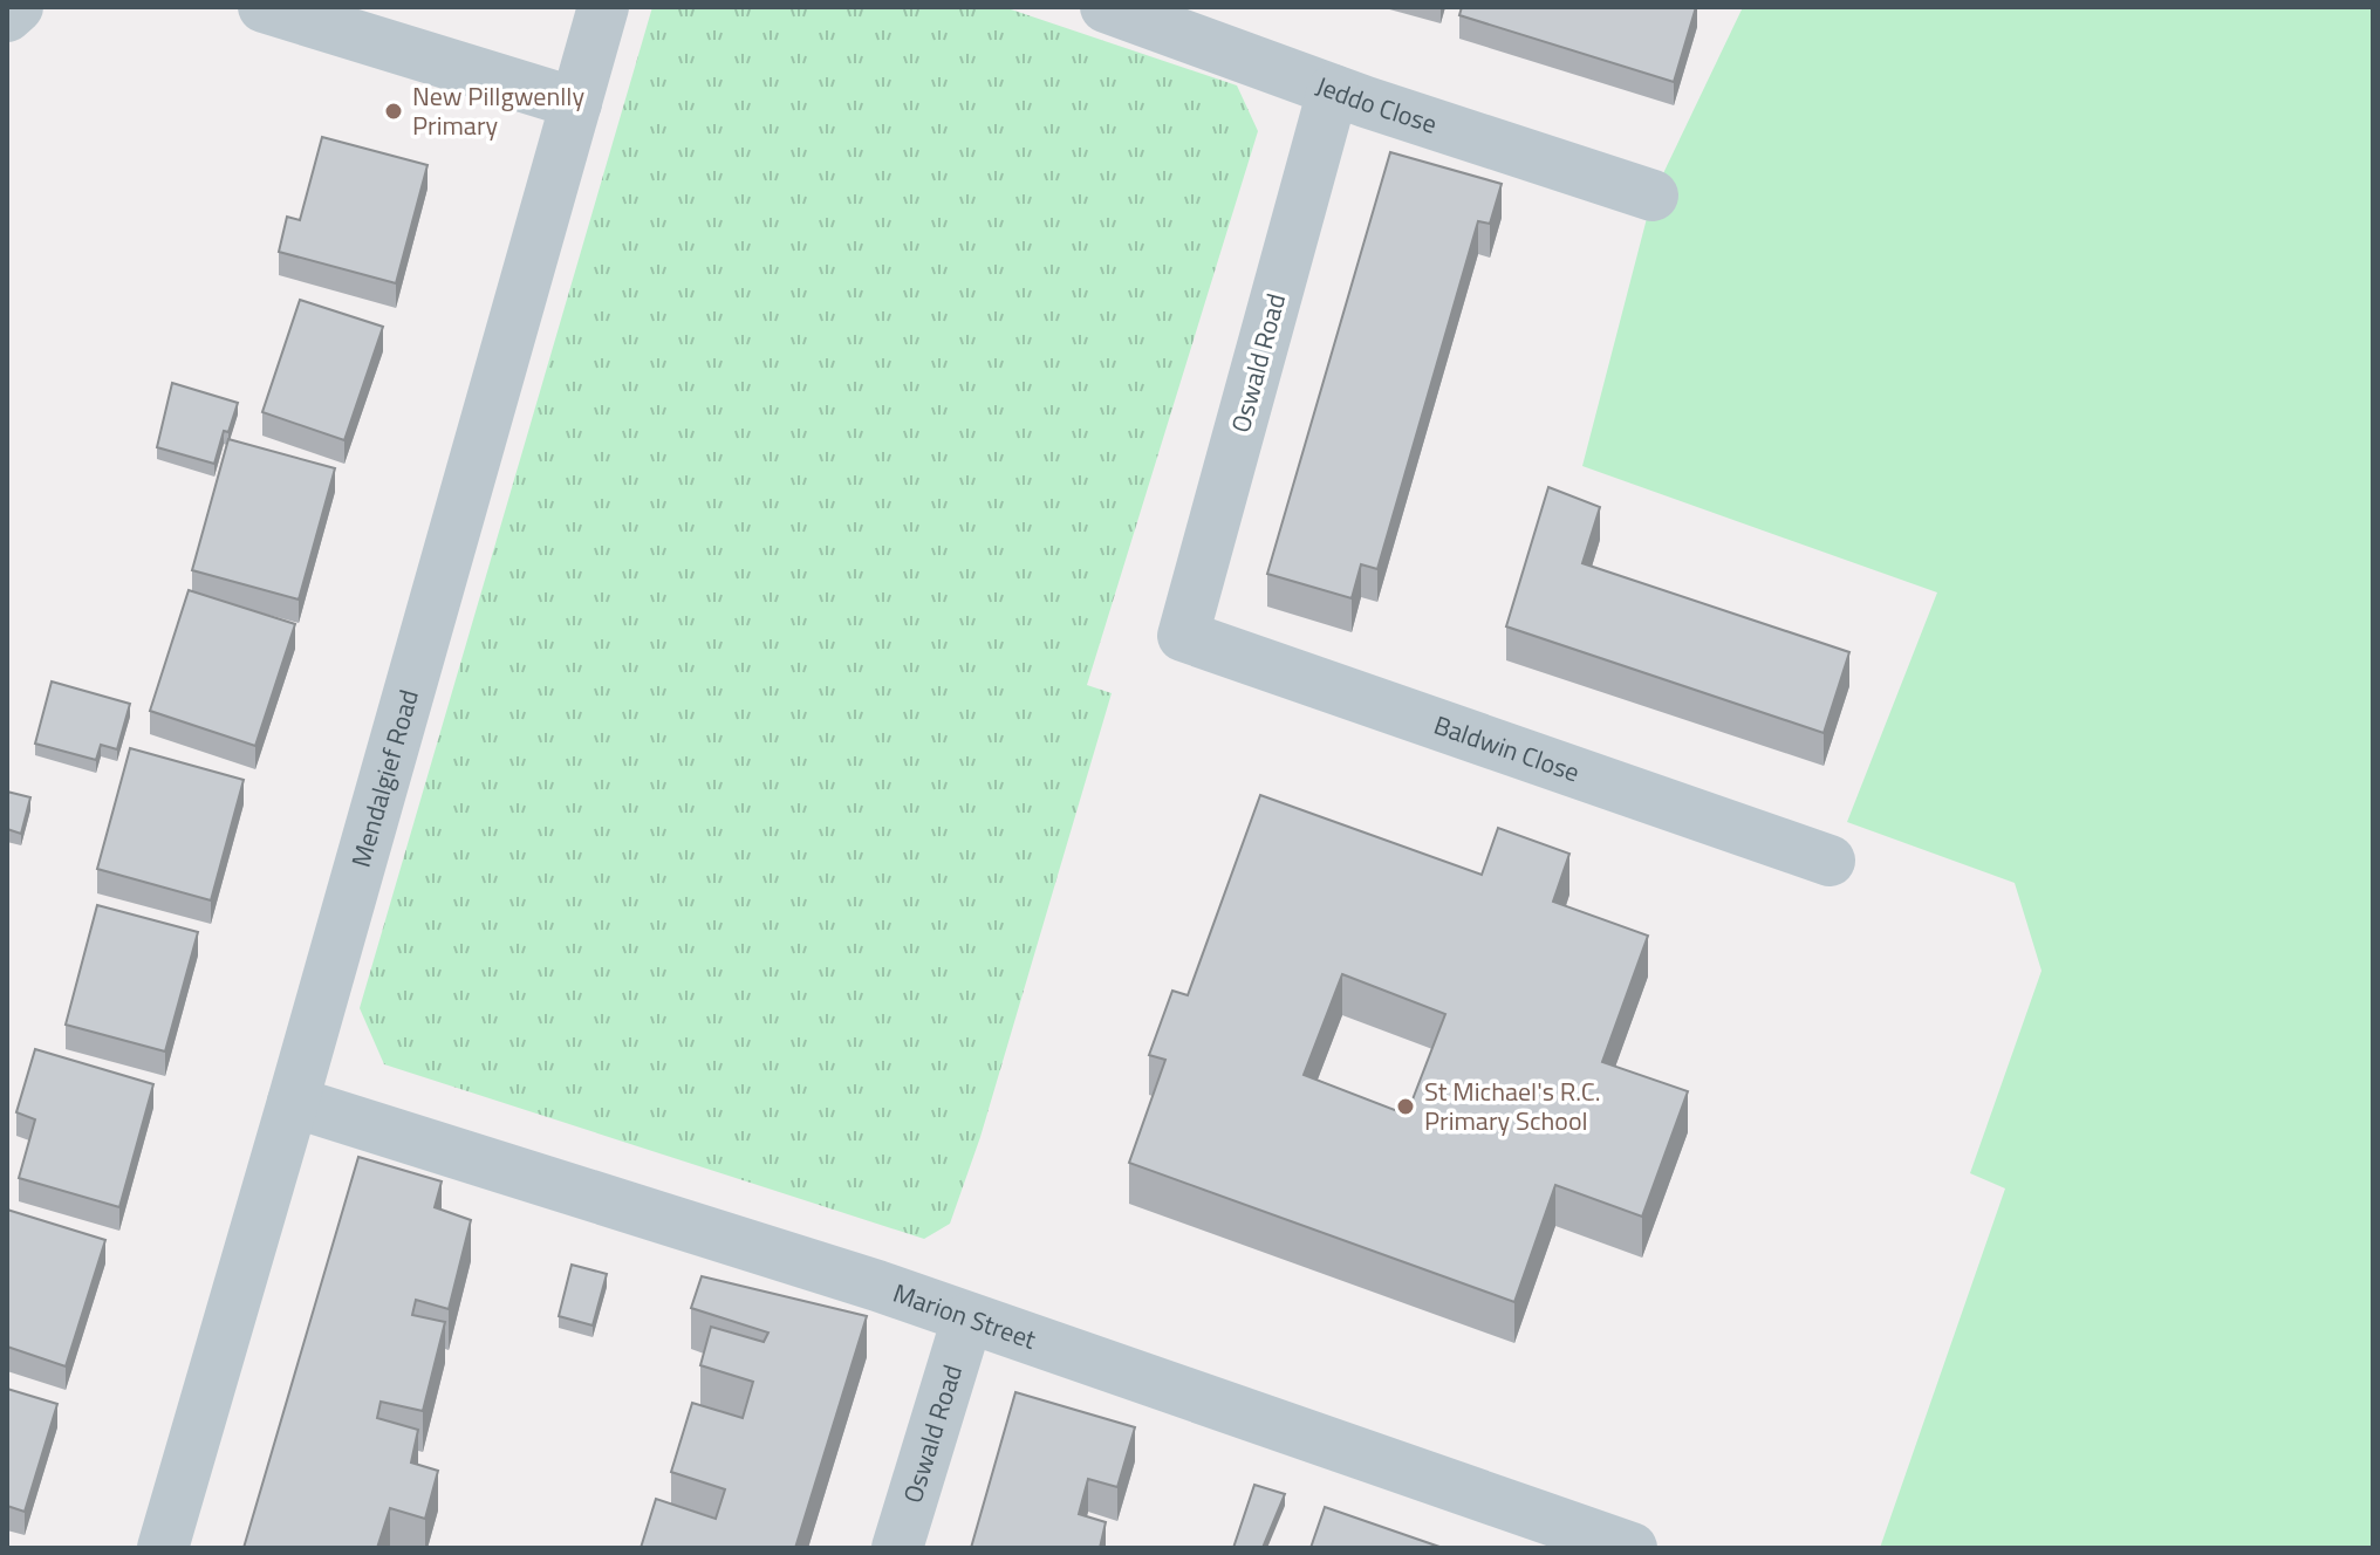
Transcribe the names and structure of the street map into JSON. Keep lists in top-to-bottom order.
{
  "streets": {
    "street": [
      "Jeddo Close",
      "Oswald Road",
      "Baldwin Close",
      "Mendalgief Road",
      "Marion Street"
    ]
  },
  "crossings": [
    ["Jeddo Close", "Oswald Road"],
    ["Oswald Road", "Baldwin Close"],
    ["Oswald Road", "Marion Street"],
    ["Mendalgief Road", "Marion Street"]
  ],
  "places": ["New Pillgwenlly Primary", "St Michael's R.C. Primary School"]
}
